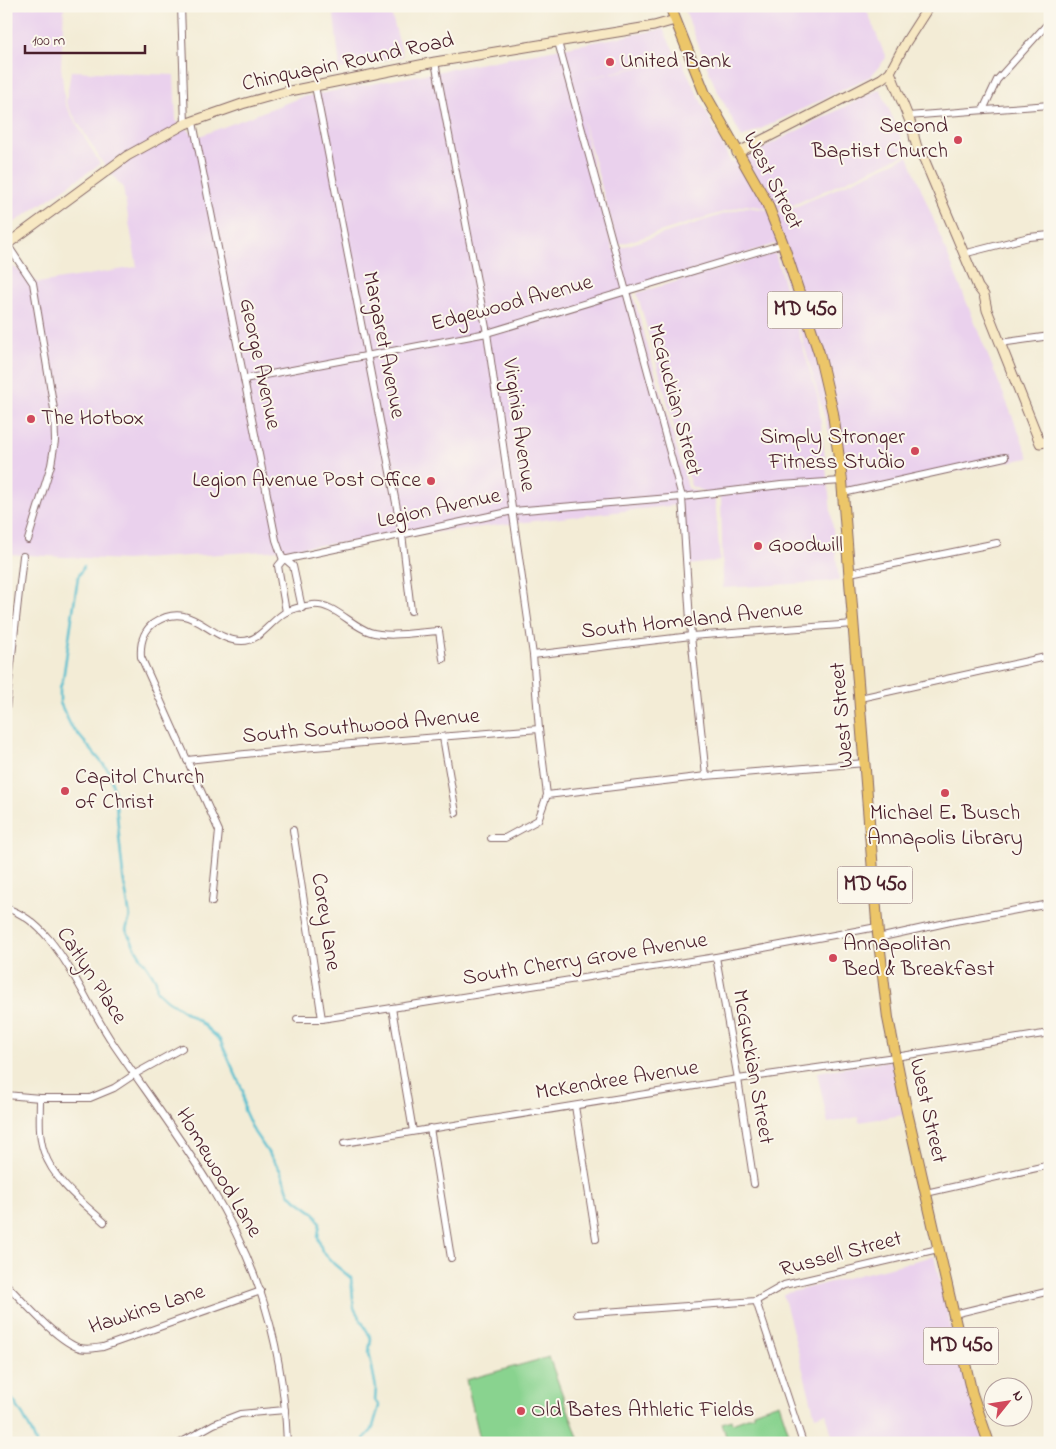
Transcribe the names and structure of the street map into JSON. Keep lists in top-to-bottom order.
{
  "streets": {
    "main road": ["Chinquapin Round Road", "West Street", "MD 450"],
    "street": [
      "Edgewood Avenue",
      "Margaret Avenue",
      "George Avenue",
      "McGuckian Street",
      "Virginia Avenue",
      "Legion Avenue",
      "South Homeland Avenue",
      "South Southwood Avenue",
      "Corey Lane",
      "South Cherry Grove Avenue",
      "Catlyn Place",
      "McKendree Avenue",
      "Homewood Lane",
      "Russell Street",
      "Hawkins Lane"
    ]
  },
  "crossings": [
    ["Chinquapin Round Road", "West Street"],
    ["Chinquapin Round Road", "Margaret Avenue"],
    ["Chinquapin Round Road", "George Avenue"],
    ["Chinquapin Round Road", "McGuckian Street"],
    ["Chinquapin Round Road", "Virginia Avenue"],
    ["West Street", "Edgewood Avenue"],
    ["West Street", "Legion Avenue"],
    ["West Street", "South Homeland Avenue"],
    ["West Street", "South Cherry Grove Avenue"],
    ["West Street", "McKendree Avenue"],
    ["West Street", "Russell Street"],
    ["Edgewood Avenue", "Margaret Avenue"],
    ["Edgewood Avenue", "George Avenue"],
    ["Edgewood Avenue", "McGuckian Street"],
    ["Edgewood Avenue", "Virginia Avenue"],
    ["Margaret Avenue", "Legion Avenue"],
    ["George Avenue", "Legion Avenue"],
    ["McGuckian Street", "Legion Avenue"],
    ["McGuckian Street", "South Homeland Avenue"],
    ["McGuckian Street", "South Cherry Grove Avenue"],
    ["McGuckian Street", "McKendree Avenue"],
    ["Virginia Avenue", "Legion Avenue"],
    ["Virginia Avenue", "South Homeland Avenue"],
    ["Virginia Avenue", "South Southwood Avenue"],
    ["Corey Lane", "South Cherry Grove Avenue"],
    ["Catlyn Place", "Homewood Lane"],
    ["Homewood Lane", "Hawkins Lane"]
  ],
  "places": [
    "United Bank",
    "Second Baptist Church",
    "The Hotbox",
    "Simply Stronger Fitness Studio",
    "Legion Avenue Post Office",
    "Goodwill",
    "Capitol Church of Christ",
    "Michael E. Busch Annapolis Library",
    "Annapolitan Bed & Breakfast",
    "Old Bates Athletic Fields"
  ],
  "scale_bar": "100 m",
  "north": "top right"
}
